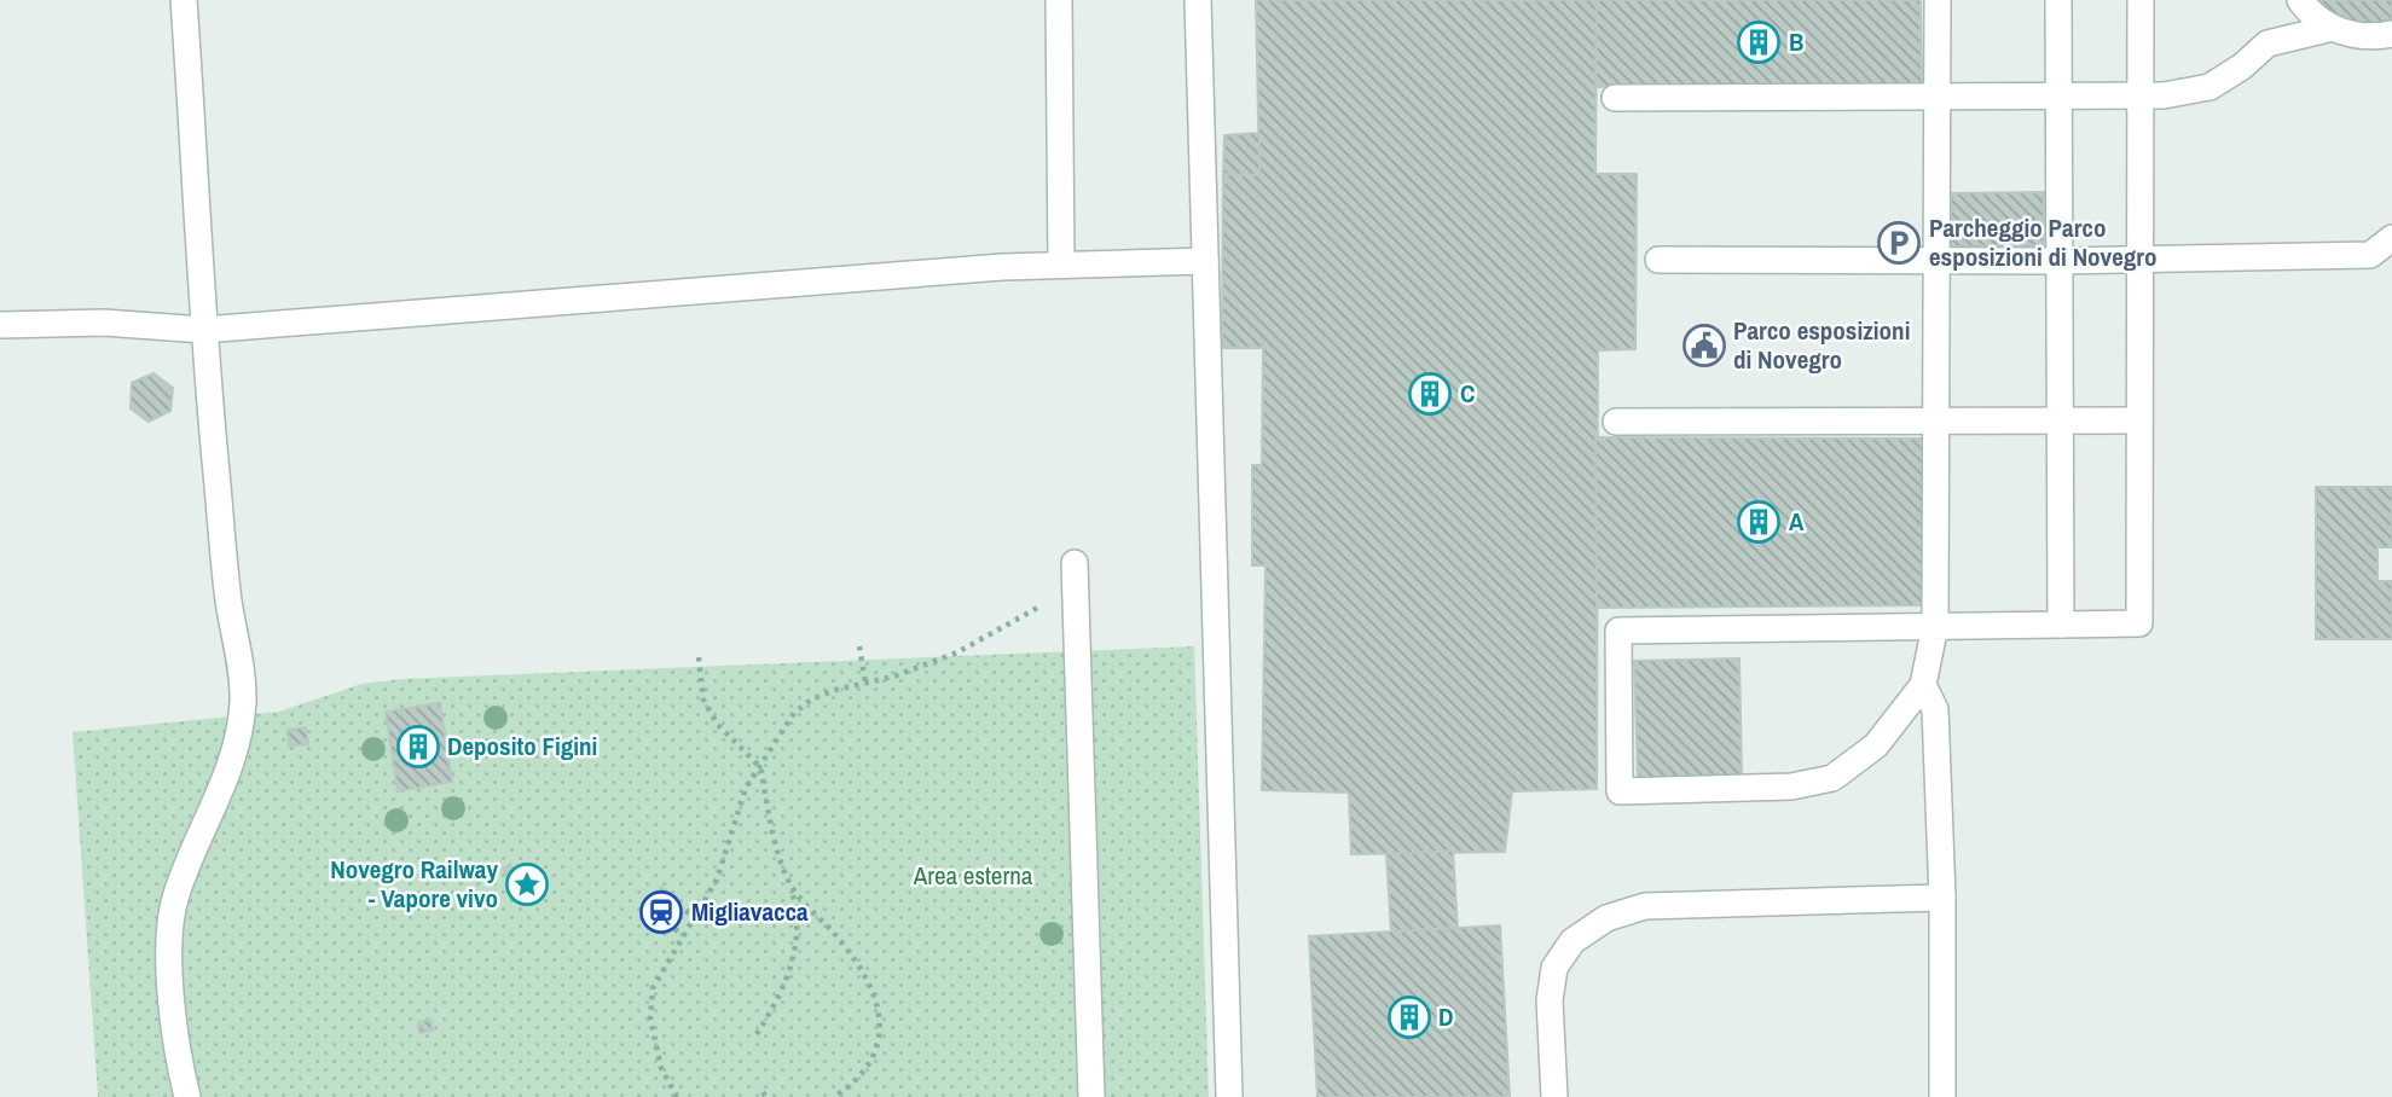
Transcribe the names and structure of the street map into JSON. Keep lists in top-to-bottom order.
{
  "parks": ["Area esterna"],
  "places": {
    "building": [
      "B",
      "C",
      "A",
      "Deposito Figini",
      "D"
    ],
    "parking": ["Parcheggio Parco esposizioni di Novegro"],
    "public building": ["Parco esposizioni di Novegro"],
    "place": ["Novegro Railway - Vapore vivo"],
    "station": ["Migliavacca"]
  }
}
